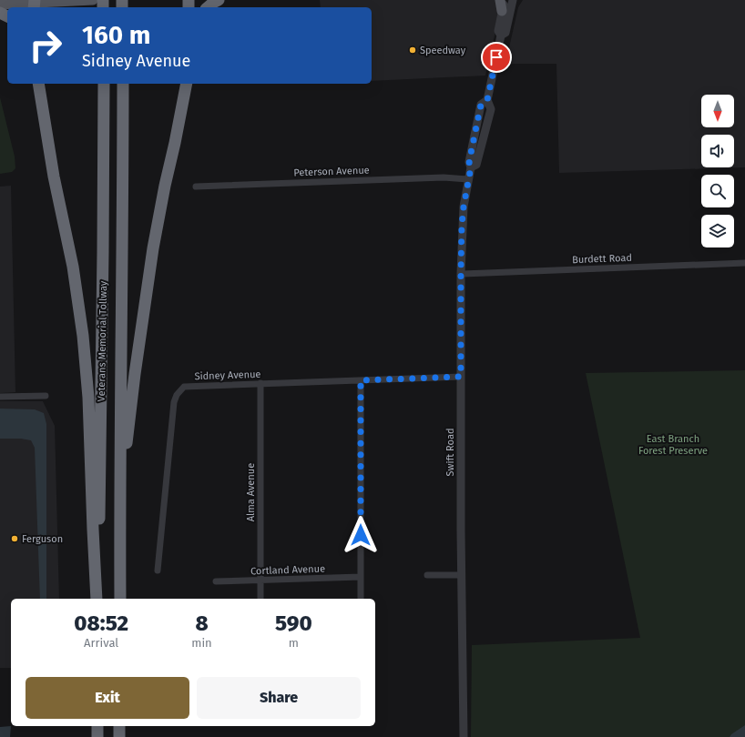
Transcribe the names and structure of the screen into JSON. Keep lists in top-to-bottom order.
{
  "streets": {
    "highway": ["Veterans Memorial Tollway"],
    "street": [
      "Peterson Avenue",
      "Burdett Road",
      "Sidney Avenue",
      "Swift Road",
      "Alma Avenue",
      "Cortland Avenue"
    ]
  },
  "crossings": [
    ["Peterson Avenue", "Swift Road"],
    ["Burdett Road", "Swift Road"],
    ["Sidney Avenue", "Swift Road"],
    ["Sidney Avenue", "Alma Avenue"],
    ["Alma Avenue", "Cortland Avenue"]
  ],
  "parks": ["East Branch Forest Preserve"],
  "places": ["Speedway", "Ferguson"],
  "north": "bottom",
  "page": {
    "turn": ["160 m", "Sidney Avenue"],
    "eta": [
      "08:52",
      "Arrival",
      "8",
      "min",
      "590",
      "m"
    ],
    "buttons": ["Exit", "Share"]
  }
}
